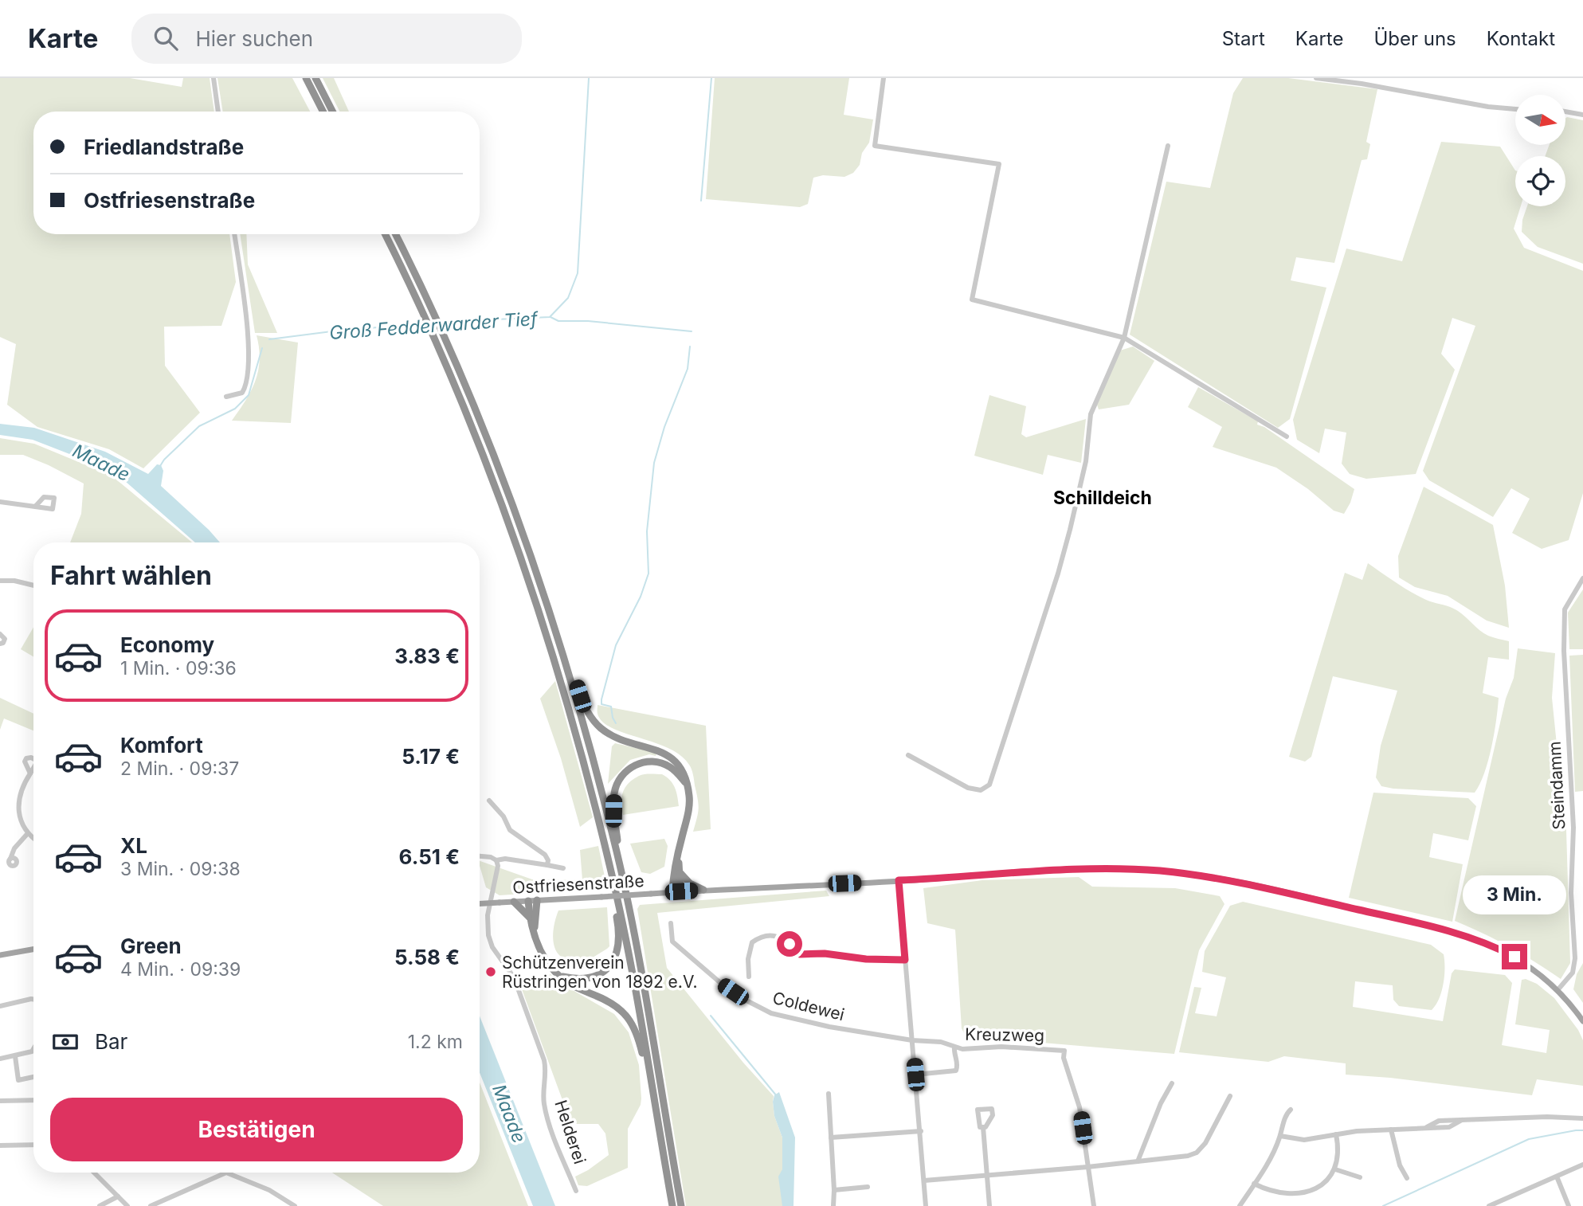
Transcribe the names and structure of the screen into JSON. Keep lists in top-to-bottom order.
{
  "streets": {
    "main road": ["Ostfriesenstraße"],
    "street": [
      "Steindamm",
      "Coldewei",
      "Kreuzweg",
      "Helderei"
    ]
  },
  "crossings": [
    ["Steindamm", "Ostfriesenstraße"],
    ["Coldewei", "Kreuzweg"]
  ],
  "districts": ["Schilldeich"],
  "water": ["Groß Fedderwarder Tief", "Maade"],
  "places": ["Schützenverein Rüstringen von 1892 e.V."],
  "north": "right",
  "page": {
    "header": "Karte",
    "search": "Hier suchen",
    "nav": [
      "Start",
      "Karte",
      "Über uns",
      "Kontakt"
    ],
    "banner": ["Friedlandstraße", "Ostfriesenstraße"],
    "heading": "Fahrt wählen",
    "list": [
      {
        "name": "Economy",
        "note": "1 Min. · 09:36",
        "value": "3.83 €"
      },
      {
        "name": "Komfort",
        "note": "2 Min. · 09:37",
        "value": "5.17 €"
      },
      {
        "name": "XL",
        "note": "3 Min. · 09:38",
        "value": "6.51 €"
      },
      {
        "name": "Green",
        "note": "4 Min. · 09:39",
        "value": "5.58 €"
      }
    ],
    "bubble": "3 Min.",
    "pay": ["Bar", "1.2 km"],
    "buttons": "Bestätigen"
  }
}
